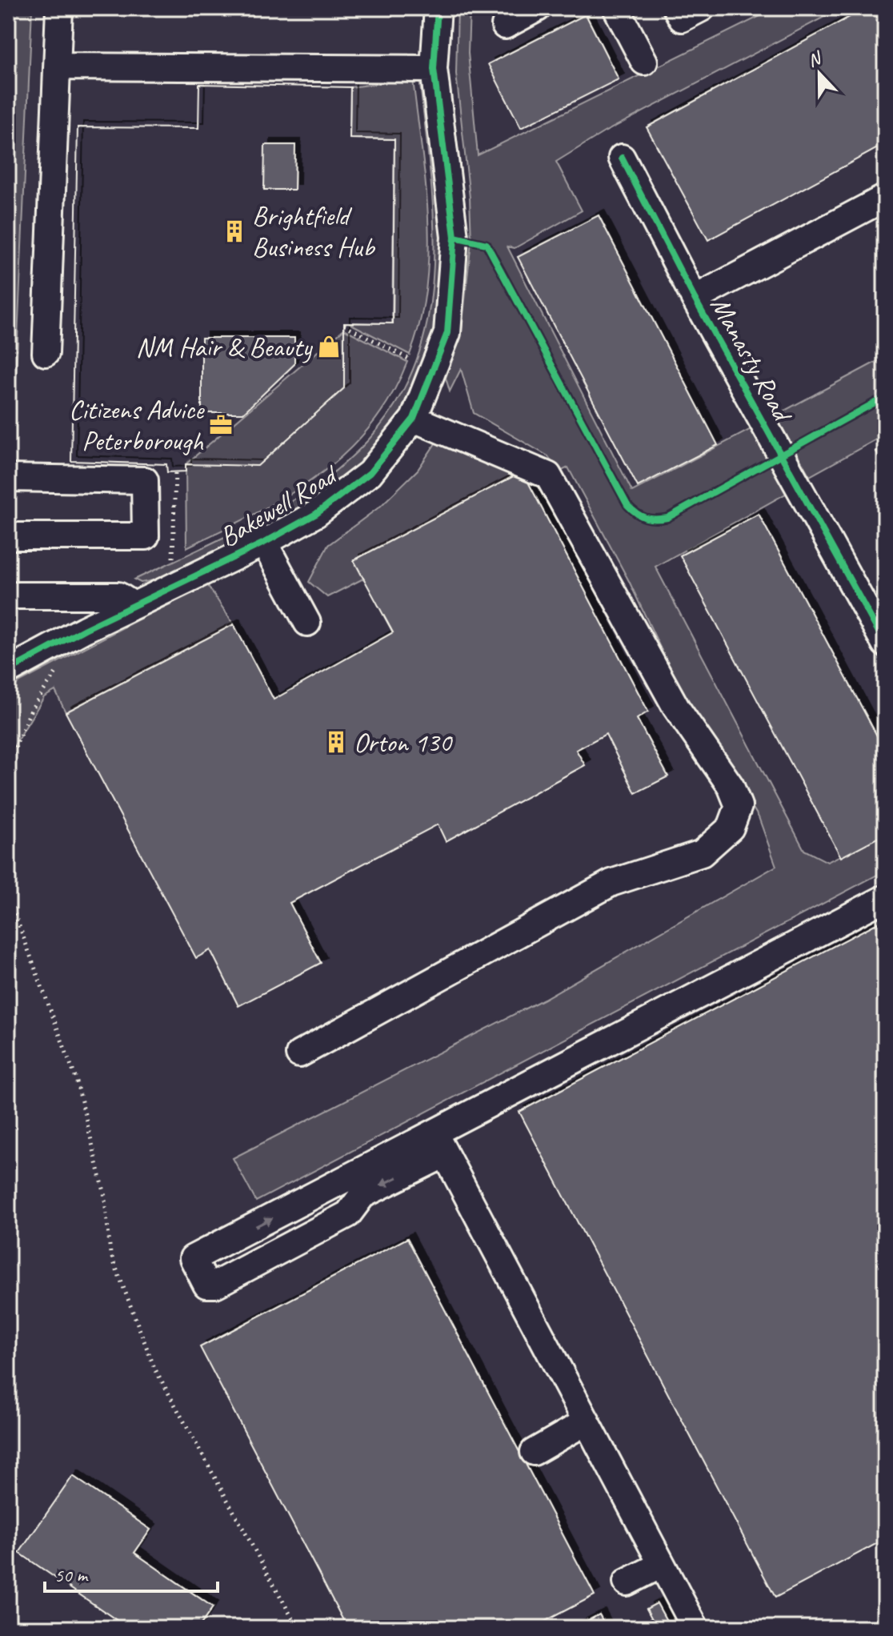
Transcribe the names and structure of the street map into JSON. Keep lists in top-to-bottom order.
{
  "streets": {
    "street": ["Manasty Road", "Bakewell Road"]
  },
  "places": {
    "building": ["Brightfield Business Hub", "Orton 130"],
    "shop": ["NM Hair & Beauty"],
    "office": ["Citizens Advice Peterborough"]
  },
  "scale_bar": "50 m",
  "north": "top"
}
